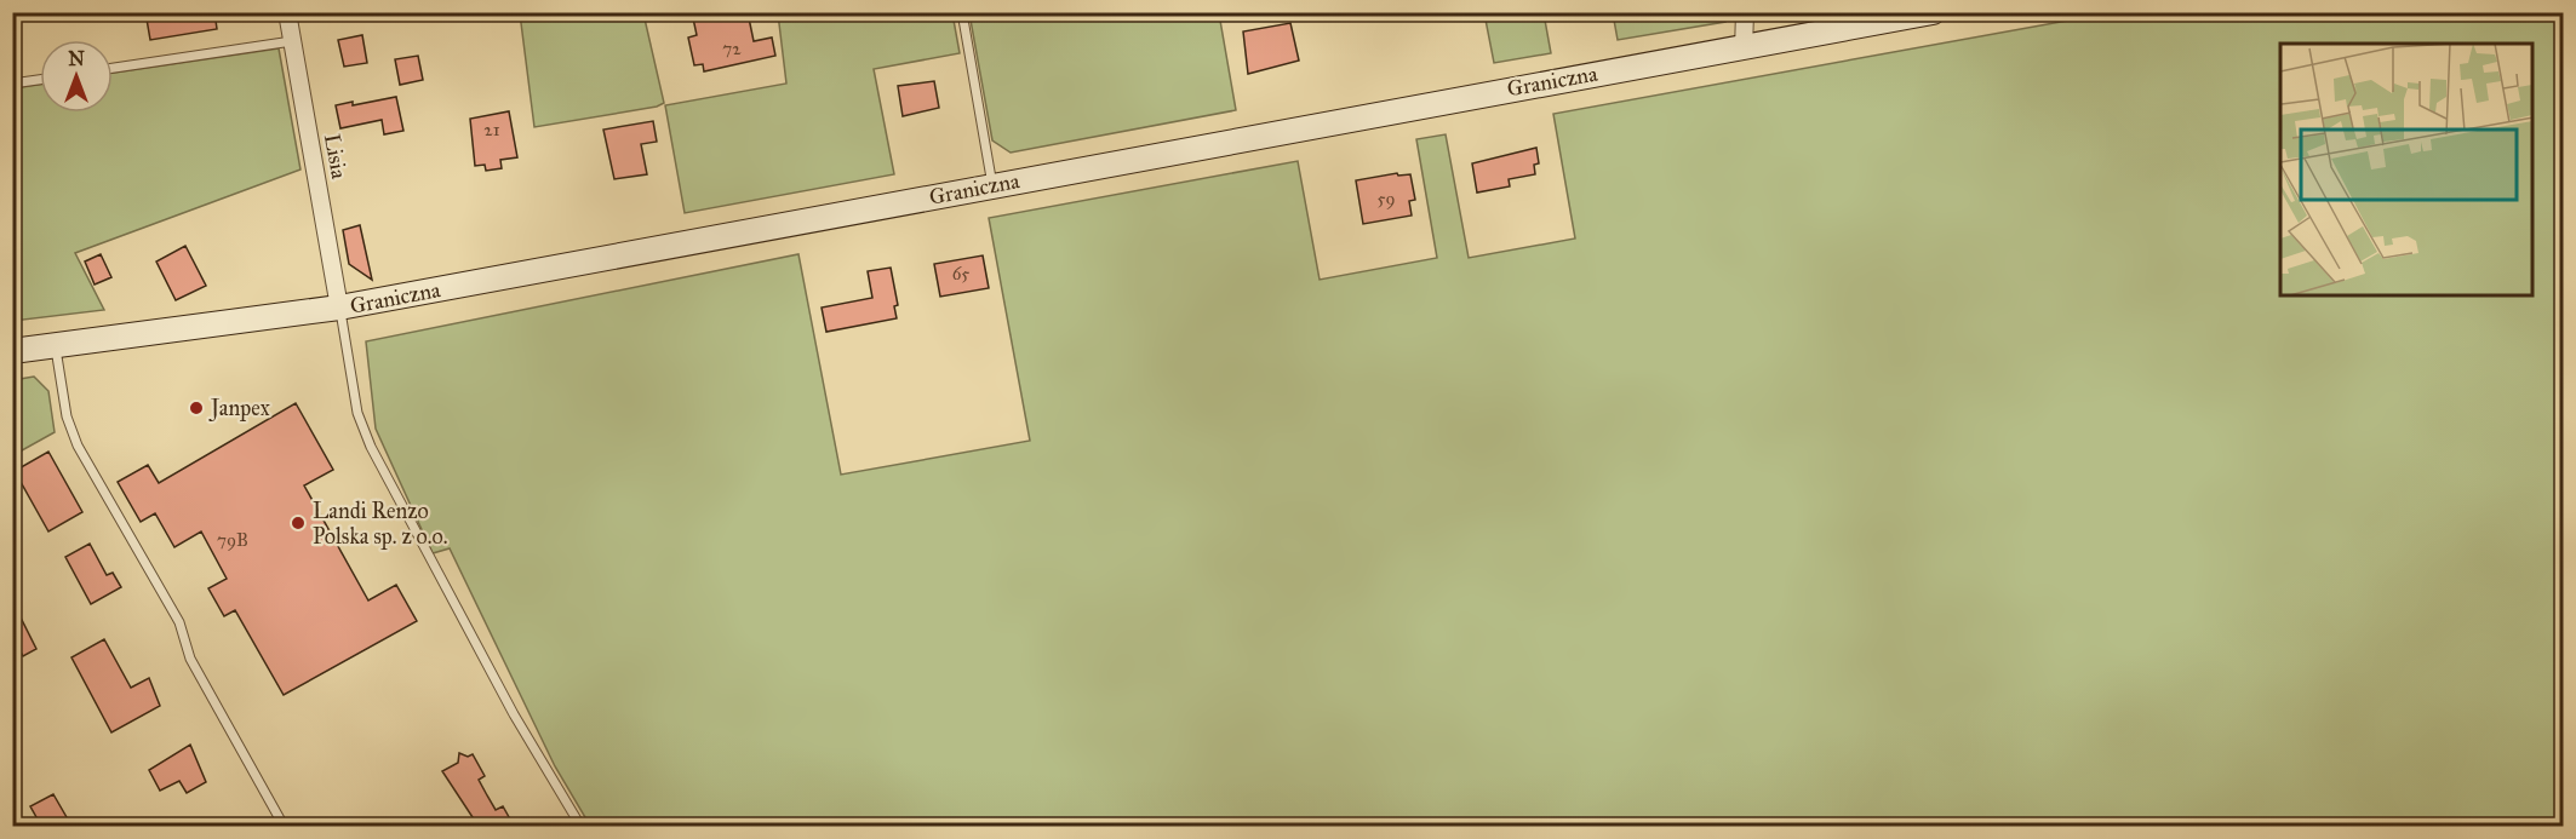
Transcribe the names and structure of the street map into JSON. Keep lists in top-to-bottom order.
{
  "streets": {
    "street": ["Graniczna", "Lisia"]
  },
  "crossings": [
    ["Graniczna", "Lisia"]
  ],
  "places": ["Janpex", "Landi Renzo Polska sp. z o.o."],
  "house_numbers": [
    "72",
    "21",
    "59",
    "65",
    "79B"
  ],
  "north": "top"
}
